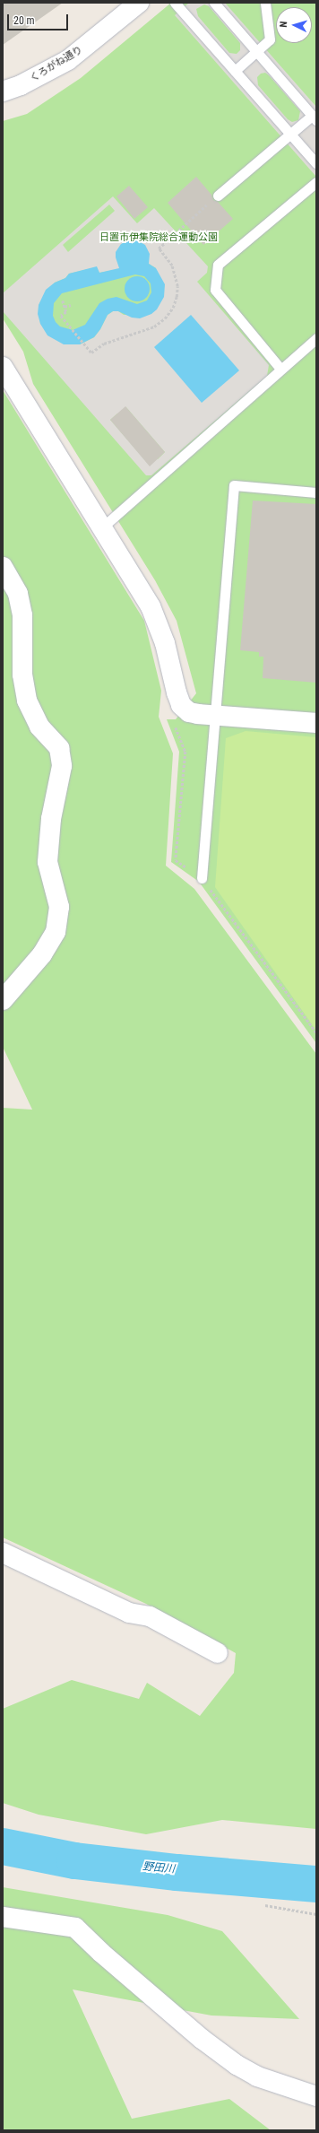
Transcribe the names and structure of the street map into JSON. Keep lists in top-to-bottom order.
{
  "streets": {
    "street": ["くろがね通り"]
  },
  "water": ["野田川"],
  "parks": ["日置市伊集院総合運動公園"],
  "scale_bar": "20 m",
  "north": "left"
}
